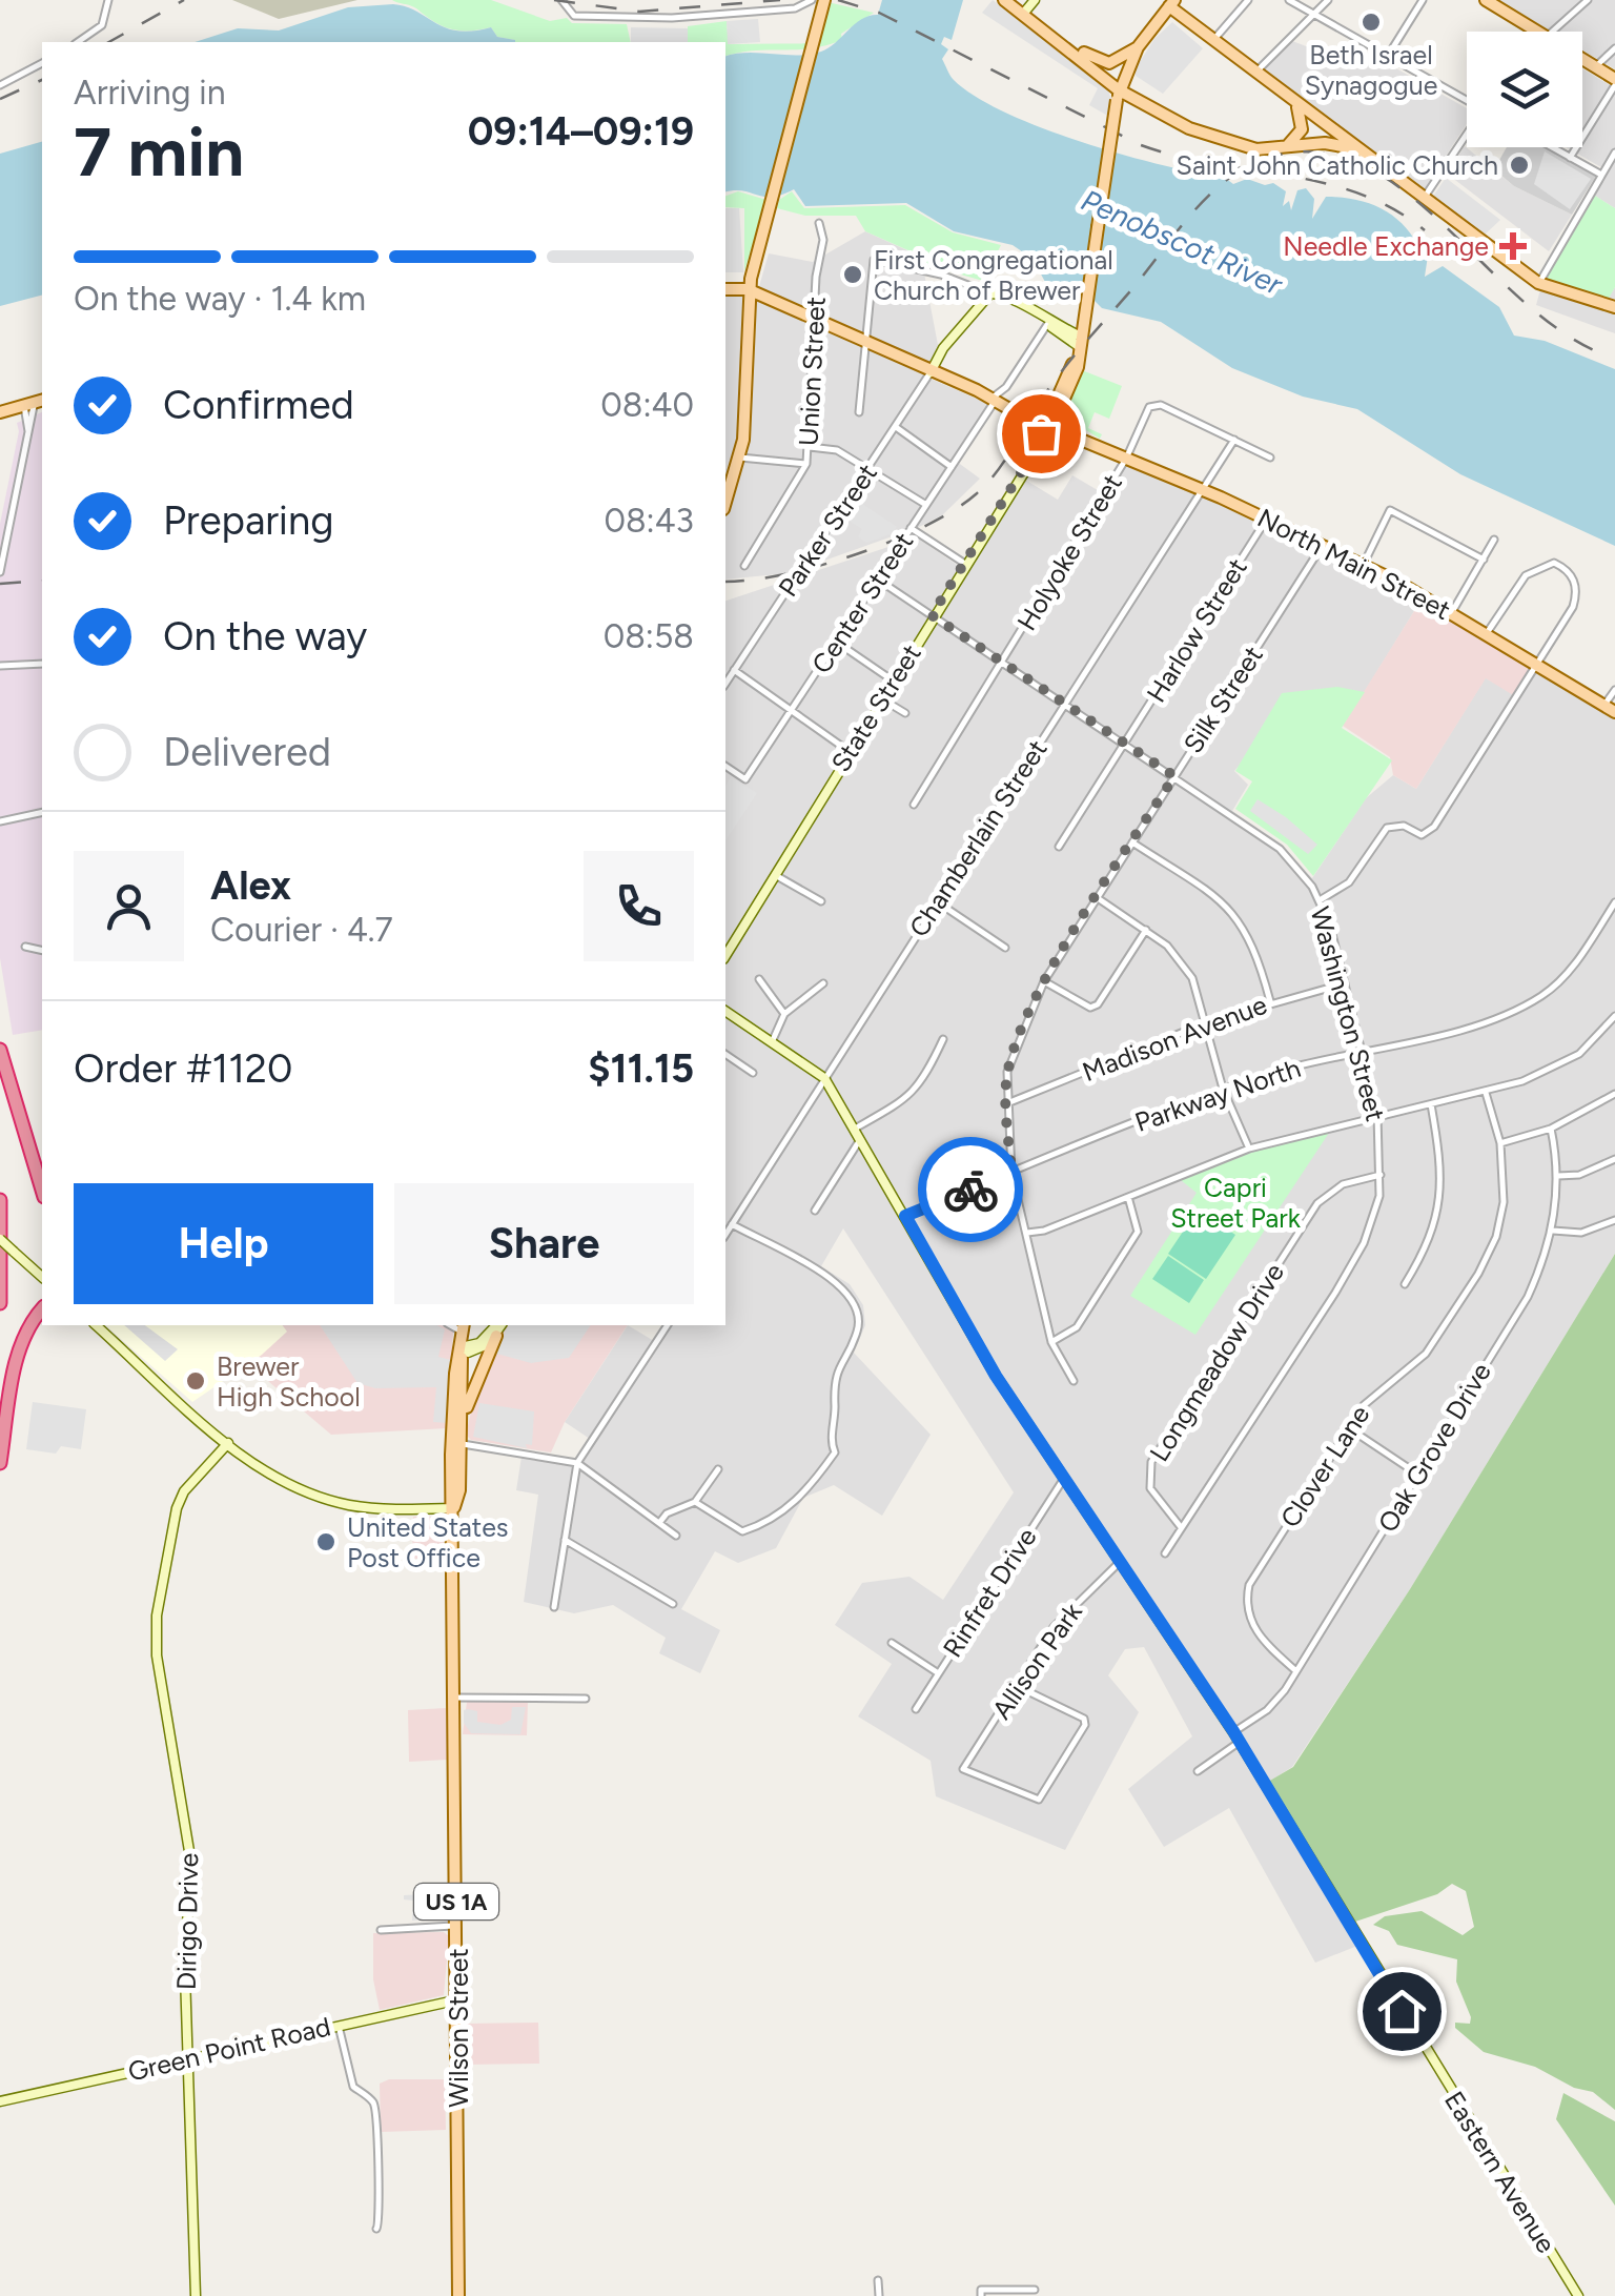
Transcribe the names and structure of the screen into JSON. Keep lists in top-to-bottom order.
{
  "streets": {
    "main road": [
      "North Main Street",
      "State Street",
      "US 1A",
      "Wilson Street"
    ],
    "street": [
      "Union Street",
      "Parker Street",
      "Holyoke Street",
      "Center Street",
      "Harlow Street",
      "Silk Street",
      "Chamberlain Street",
      "Washington Street",
      "Madison Avenue",
      "Parkway North",
      "Longmeadow Drive",
      "Oak Grove Drive",
      "Clover Lane",
      "Rinfret Drive",
      "Allison Park",
      "Dirigo Drive",
      "Green Point Road",
      "Eastern Avenue"
    ]
  },
  "crossings": [
    ["Union Street", "North Main Street"],
    ["Parker Street", "North Main Street"],
    ["Holyoke Street", "North Main Street"],
    ["Holyoke Street", "Chamberlain Street"],
    ["Holyoke Street", "Washington Street"],
    ["North Main Street", "Center Street"],
    ["North Main Street", "Harlow Street"],
    ["North Main Street", "Silk Street"],
    ["North Main Street", "State Street"],
    ["North Main Street", "Chamberlain Street"],
    ["Center Street", "Washington Street"],
    ["Harlow Street", "Washington Street"],
    ["Silk Street", "Washington Street"],
    ["Silk Street", "Madison Avenue"],
    ["Silk Street", "Parkway North"],
    ["State Street", "Washington Street"],
    ["Chamberlain Street", "Washington Street"],
    ["Chamberlain Street", "Eastern Avenue"],
    ["Washington Street", "Madison Avenue"],
    ["Washington Street", "Parkway North"],
    ["Washington Street", "Longmeadow Drive"],
    ["Parkway North", "Eastern Avenue"],
    ["Oak Grove Drive", "Clover Lane"],
    ["Oak Grove Drive", "Eastern Avenue"],
    ["Rinfret Drive", "Eastern Avenue"],
    ["Allison Park", "Eastern Avenue"],
    ["Dirigo Drive", "Green Point Road"],
    ["Wilson Street", "Green Point Road"]
  ],
  "water": ["Penobscot River"],
  "parks": ["Capri Street Park"],
  "places": {
    "other": [
      "Beth Israel Synagogue",
      "Saint John Catholic Church",
      "First Congregational Church of Brewer",
      "Brewer High School",
      "United States Post Office"
    ],
    "health": ["Needle Exchange"]
  },
  "page": {
    "heading": ["7 min", "Arriving in", "09:14–09:19"],
    "panel": [
      "Alex",
      "Courier · 4.7",
      "Order #1120",
      "$11.15"
    ],
    "bar": "On the way · 1.4 km",
    "list": [
      ["Confirmed", "08:40"],
      ["Preparing", "08:43"],
      ["On the way", "08:58"],
      "Delivered"
    ],
    "buttons": ["Help", "Share"]
  }
}
